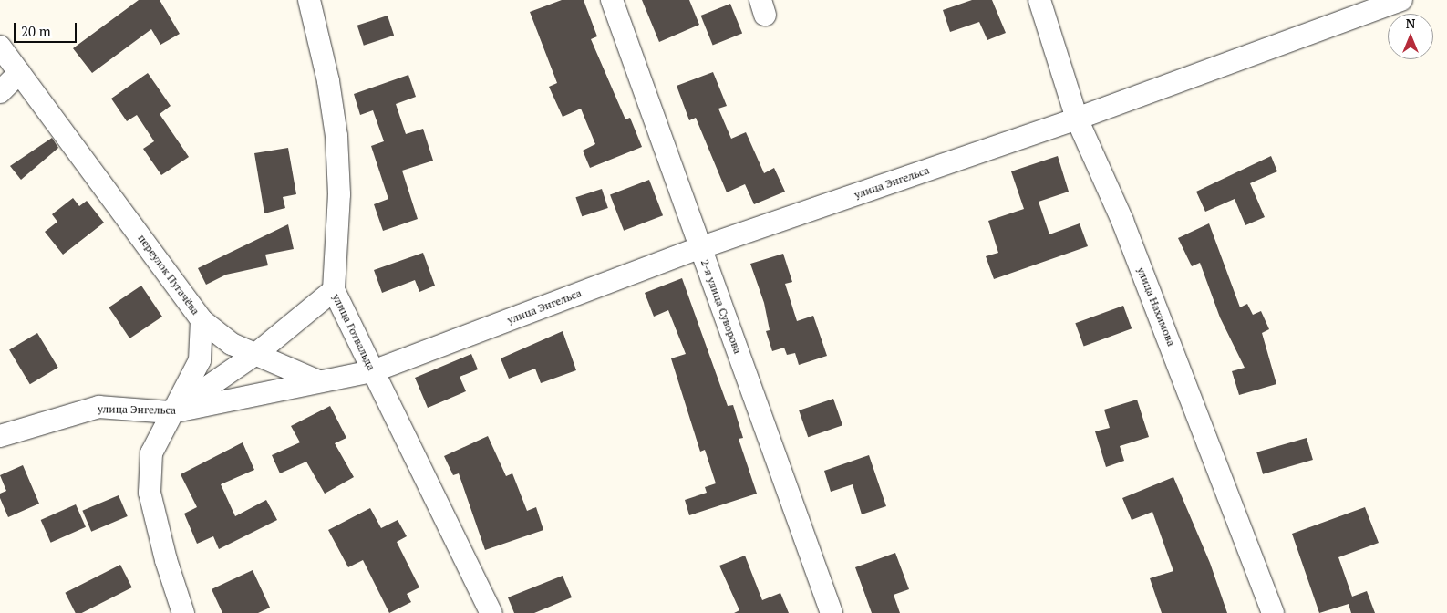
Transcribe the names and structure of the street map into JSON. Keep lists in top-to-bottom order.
{
  "streets": {
    "street": [
      "улица Энгельса",
      "переулок Пугачёва",
      "2-я улица Суворова",
      "улица Нахимова",
      "улица Готвальда"
    ]
  },
  "crossings": [
    ["улица Энгельса", "переулок Пугачёва"],
    ["улица Энгельса", "2-я улица Суворова"],
    ["улица Энгельса", "улица Нахимова"],
    ["улица Энгельса", "улица Готвальда"]
  ],
  "scale_bar": "20 m",
  "north": "top"
}
